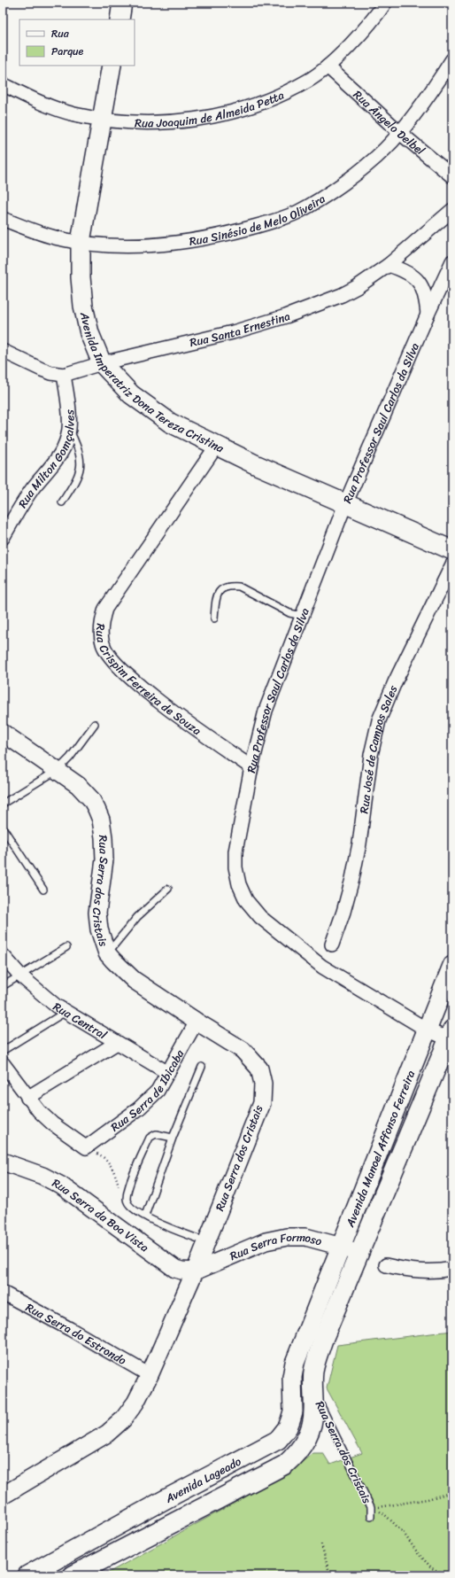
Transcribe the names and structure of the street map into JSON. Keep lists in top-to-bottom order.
{
  "streets": {
    "main road": ["Avenida Imperatriz Dona Tereza Cristina", "Avenida Manoel Affonso Ferreira", "Avenida Lageado"],
    "street": [
      "Rua Joaquim de Almeida Petta",
      "Rua Ângelo Delbel",
      "Rua Sinésio de Melo Oliveira",
      "Rua Santa Ernestina",
      "Rua Professor Saul Carlos da Silva",
      "Rua Milton Gomçalves",
      "Rua Crispim Ferreira de Souza",
      "Rua José de Campos Sales",
      "Rua Serra dos Cristais",
      "Rua Central",
      "Rua Serra de Ibicaba",
      "Rua Serra da Boa Vista",
      "Rua Serra Formoso",
      "Rua Serra do Estrondo"
    ]
  },
  "crossings": [
    ["Rua Joaquim de Almeida Petta", "Rua Ângelo Delbel"],
    ["Rua Joaquim de Almeida Petta", "Avenida Imperatriz Dona Tereza Cristina"],
    ["Rua Ângelo Delbel", "Rua Sinésio de Melo Oliveira"],
    ["Rua Sinésio de Melo Oliveira", "Avenida Imperatriz Dona Tereza Cristina"],
    ["Rua Santa Ernestina", "Avenida Imperatriz Dona Tereza Cristina"],
    ["Rua Santa Ernestina", "Rua Milton Gomçalves"],
    ["Avenida Imperatriz Dona Tereza Cristina", "Rua Professor Saul Carlos da Silva"],
    ["Avenida Imperatriz Dona Tereza Cristina", "Rua Crispim Ferreira de Souza"],
    ["Rua Professor Saul Carlos da Silva", "Rua Crispim Ferreira de Souza"],
    ["Rua Professor Saul Carlos da Silva", "Avenida Manoel Affonso Ferreira"],
    ["Rua Serra dos Cristais", "Rua Serra de Ibicaba"],
    ["Rua Serra dos Cristais", "Avenida Manoel Affonso Ferreira"],
    ["Rua Serra dos Cristais", "Rua Serra da Boa Vista"],
    ["Rua Serra dos Cristais", "Rua Serra Formoso"],
    ["Rua Serra dos Cristais", "Rua Serra do Estrondo"],
    ["Rua Central", "Rua Serra de Ibicaba"],
    ["Avenida Manoel Affonso Ferreira", "Rua Serra Formoso"],
    ["Avenida Manoel Affonso Ferreira", "Avenida Lageado"],
    ["Rua Serra da Boa Vista", "Rua Serra Formoso"]
  ],
  "legend": ["Rua", "Parque"]
}
